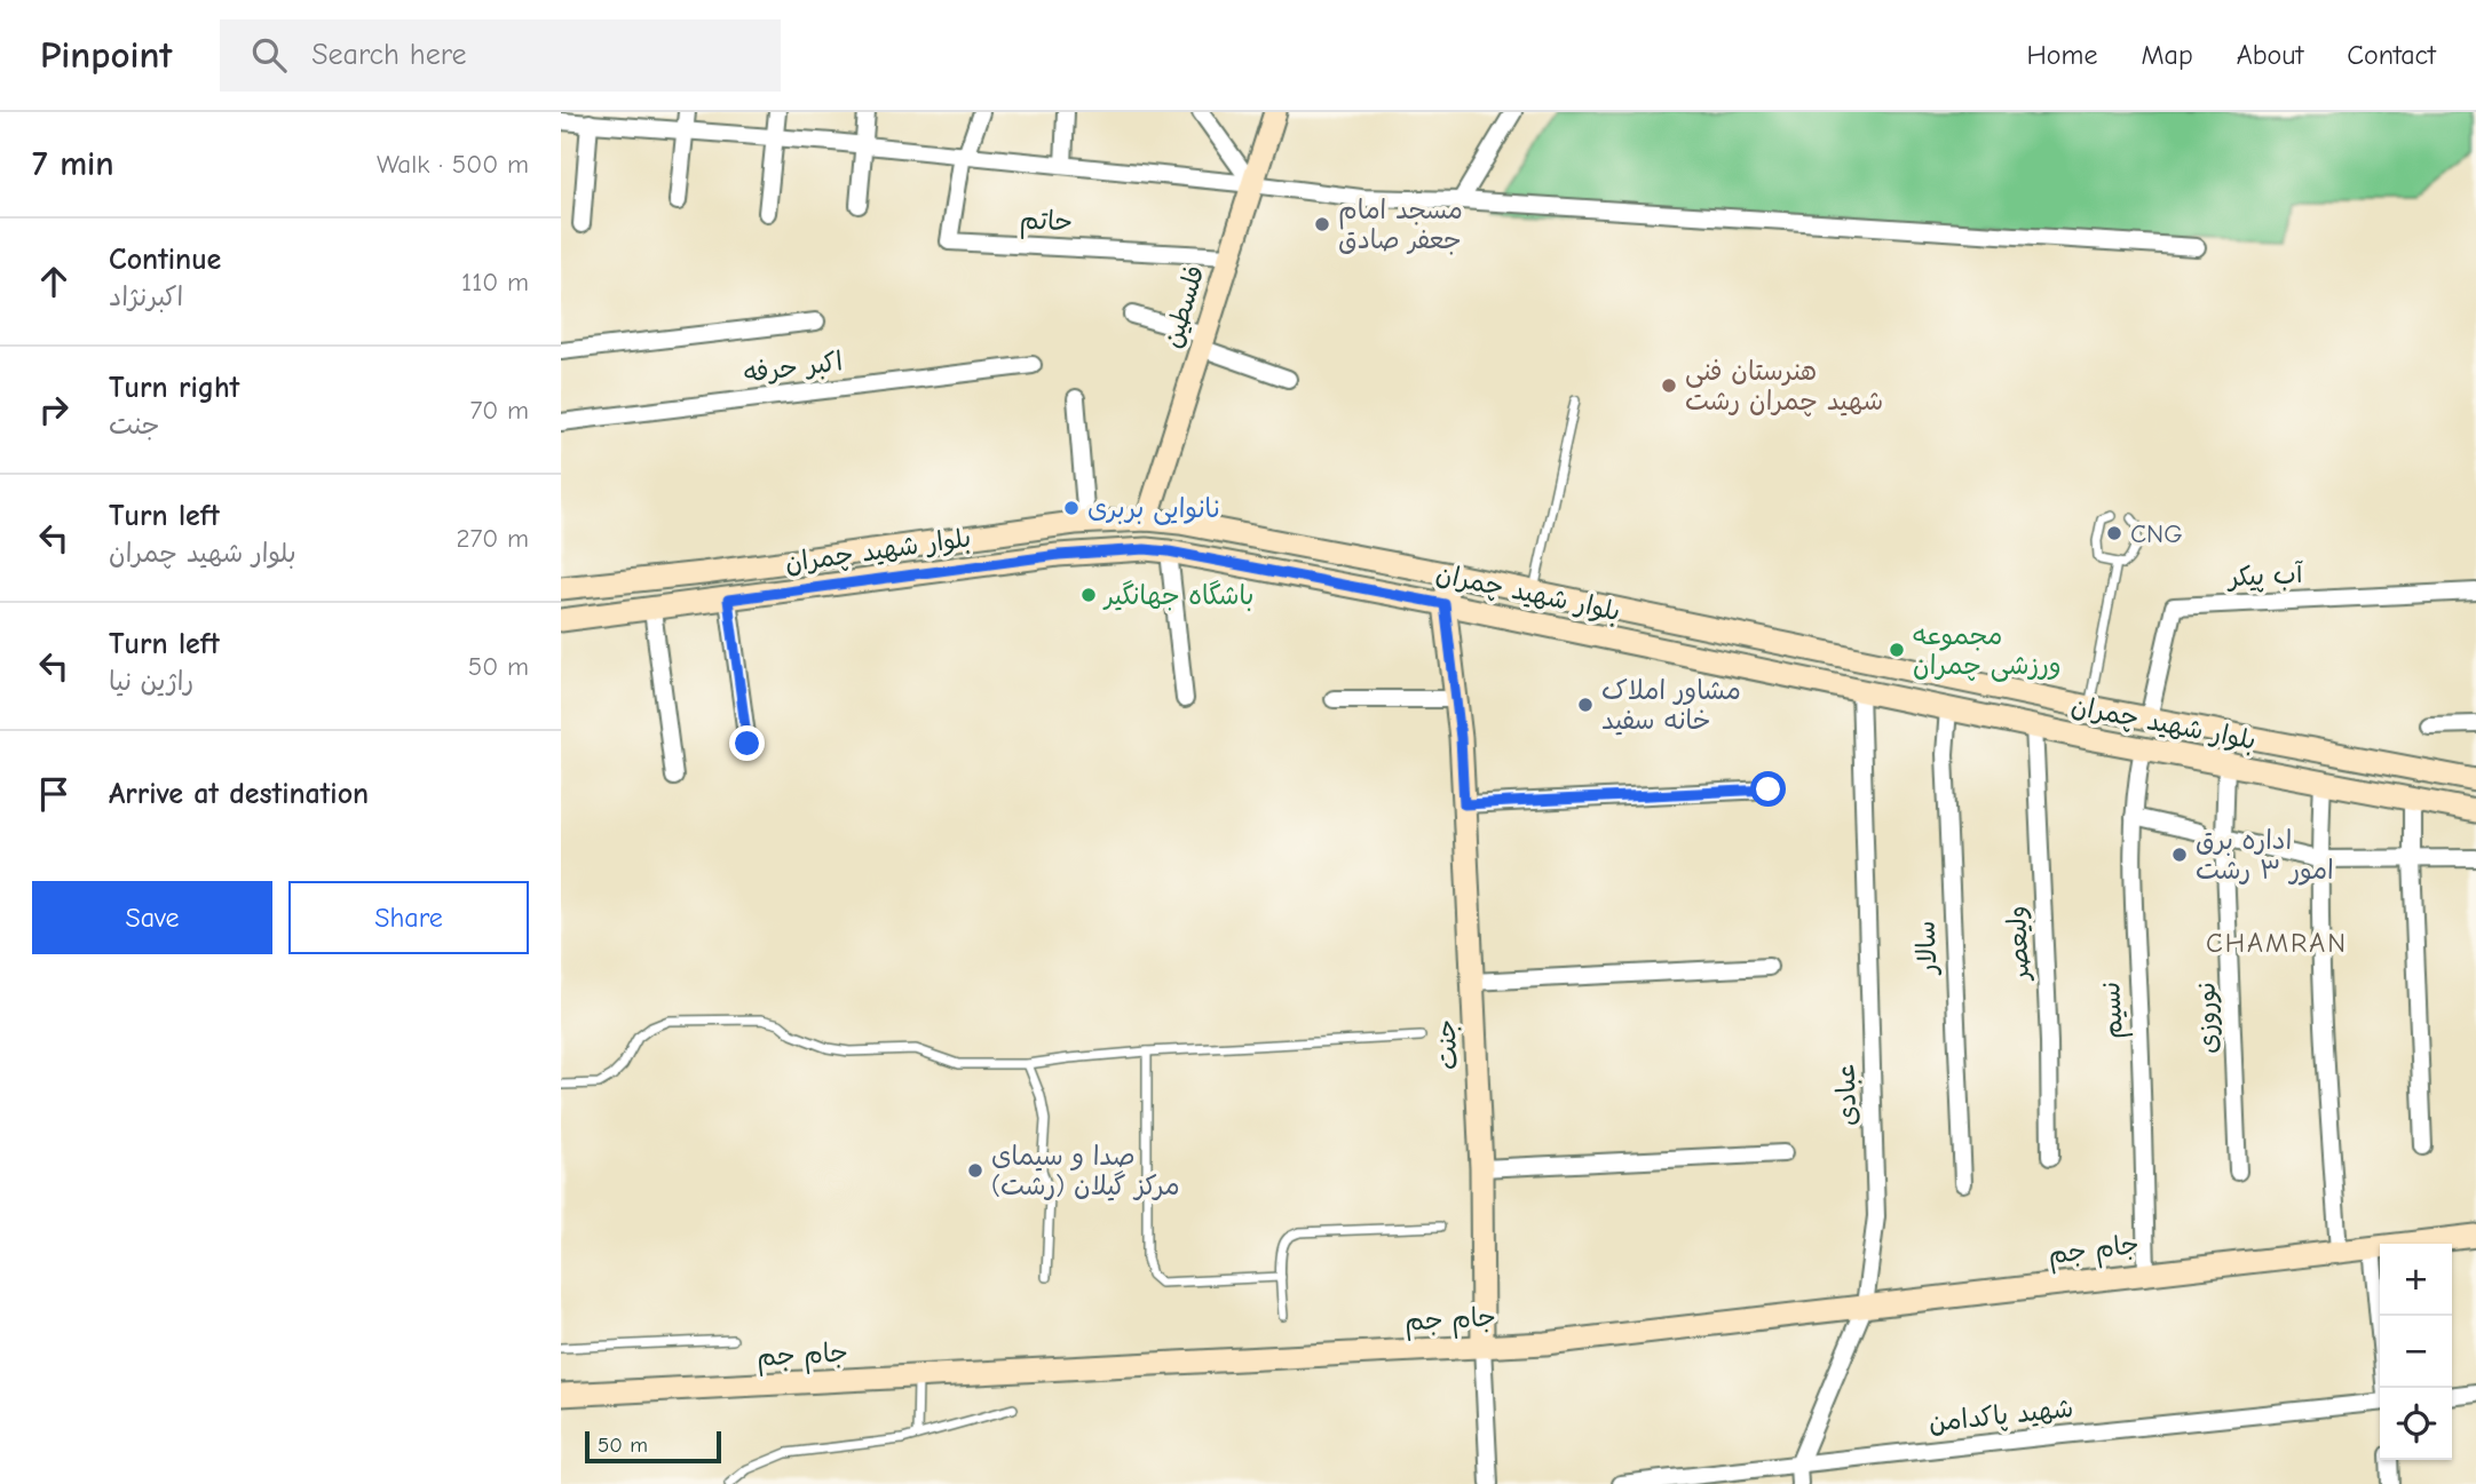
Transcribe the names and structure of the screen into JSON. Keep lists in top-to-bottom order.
{
  "streets": {
    "main road": [
      "فلسطین",
      "بلوار شهید چمران",
      "جنت",
      "جام جم"
    ],
    "street": [
      "حاتم",
      "اکبر حرفه",
      "آب پیکر",
      "ولیعصر",
      "سالار",
      "نسیم",
      "نوروزی",
      "عبادی",
      "شهید پاکدامن"
    ]
  },
  "crossings": [
    ["حاتم", "فلسطین"],
    ["فلسطین", "بلوار شهید چمران"],
    ["بلوار شهید چمران", "آب پیکر"],
    ["بلوار شهید چمران", "ولیعصر"],
    ["بلوار شهید چمران", "سالار"],
    ["بلوار شهید چمران", "نسیم"],
    ["بلوار شهید چمران", "نوروزی"],
    ["بلوار شهید چمران", "جنت"],
    ["بلوار شهید چمران", "عبادی"],
    ["نسیم", "جام جم"],
    ["جنت", "جام جم"],
    ["عبادی", "جام جم"],
    ["عبادی", "شهید پاکدامن"]
  ],
  "districts": ["CHAMRAN"],
  "places": [
    "مسجد امام جعفر صادق",
    "هنرستان فنی شهید چمران رشت",
    "نانوایی بربری",
    "CNG",
    "باشگاه جهانگیر",
    "مجموعه ورزشی چمران",
    "مشاور املاک خانه سفید",
    "اداره برق امور ۳ رشت",
    "صدا و سیمای مرکز گیلان (رشت)"
  ],
  "scale_bar": "50 m",
  "page": {
    "header": "Pinpoint",
    "search": "Search here",
    "nav": [
      "Home",
      "Map",
      "About",
      "Contact"
    ],
    "heading": ["7 min", "Walk · 500 m"],
    "list": [
      ["Continue", "اکبرنژاد", "110 m"],
      ["Turn right", "جنت", "70 m"],
      ["Turn left", "بلوار شهید چمران", "270 m"],
      ["Turn left", "راژین نیا", "50 m"],
      "Arrive at destination"
    ],
    "buttons": ["Save", "Share"],
    "map_buttons": ["+", "−"],
    "scale": "50 m"
  }
}
